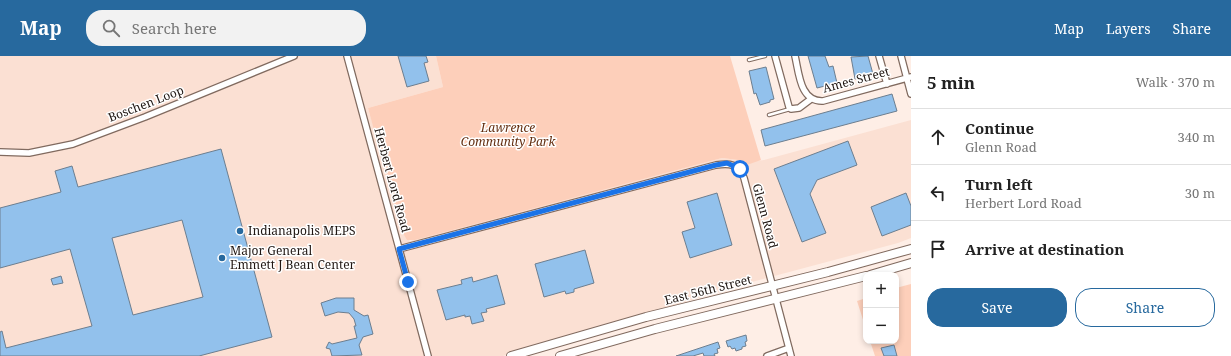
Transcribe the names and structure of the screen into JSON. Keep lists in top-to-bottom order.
{
  "streets": {
    "main road": ["East 56th Street"],
    "street": [
      "Ames Street",
      "Boschen Loop",
      "Herbert Lord Road",
      "Glenn Road"
    ]
  },
  "crossings": [
    ["Herbert Lord Road", "Glenn Road"],
    ["Glenn Road", "East 56th Street"]
  ],
  "parks": ["Lawrence Community Park"],
  "places": ["Indianapolis MEPS", "Major General Emmett J Bean Center"],
  "page": {
    "header": "Map",
    "search": "Search here",
    "nav": ["Map", "Layers", "Share"],
    "heading": ["5 min", "Walk · 370 m"],
    "list": [
      ["Continue", "Glenn Road", "340 m"],
      ["Turn left", "Herbert Lord Road", "30 m"],
      "Arrive at destination"
    ],
    "map_buttons": ["+", "−"],
    "buttons": ["Save", "Share"]
  }
}
